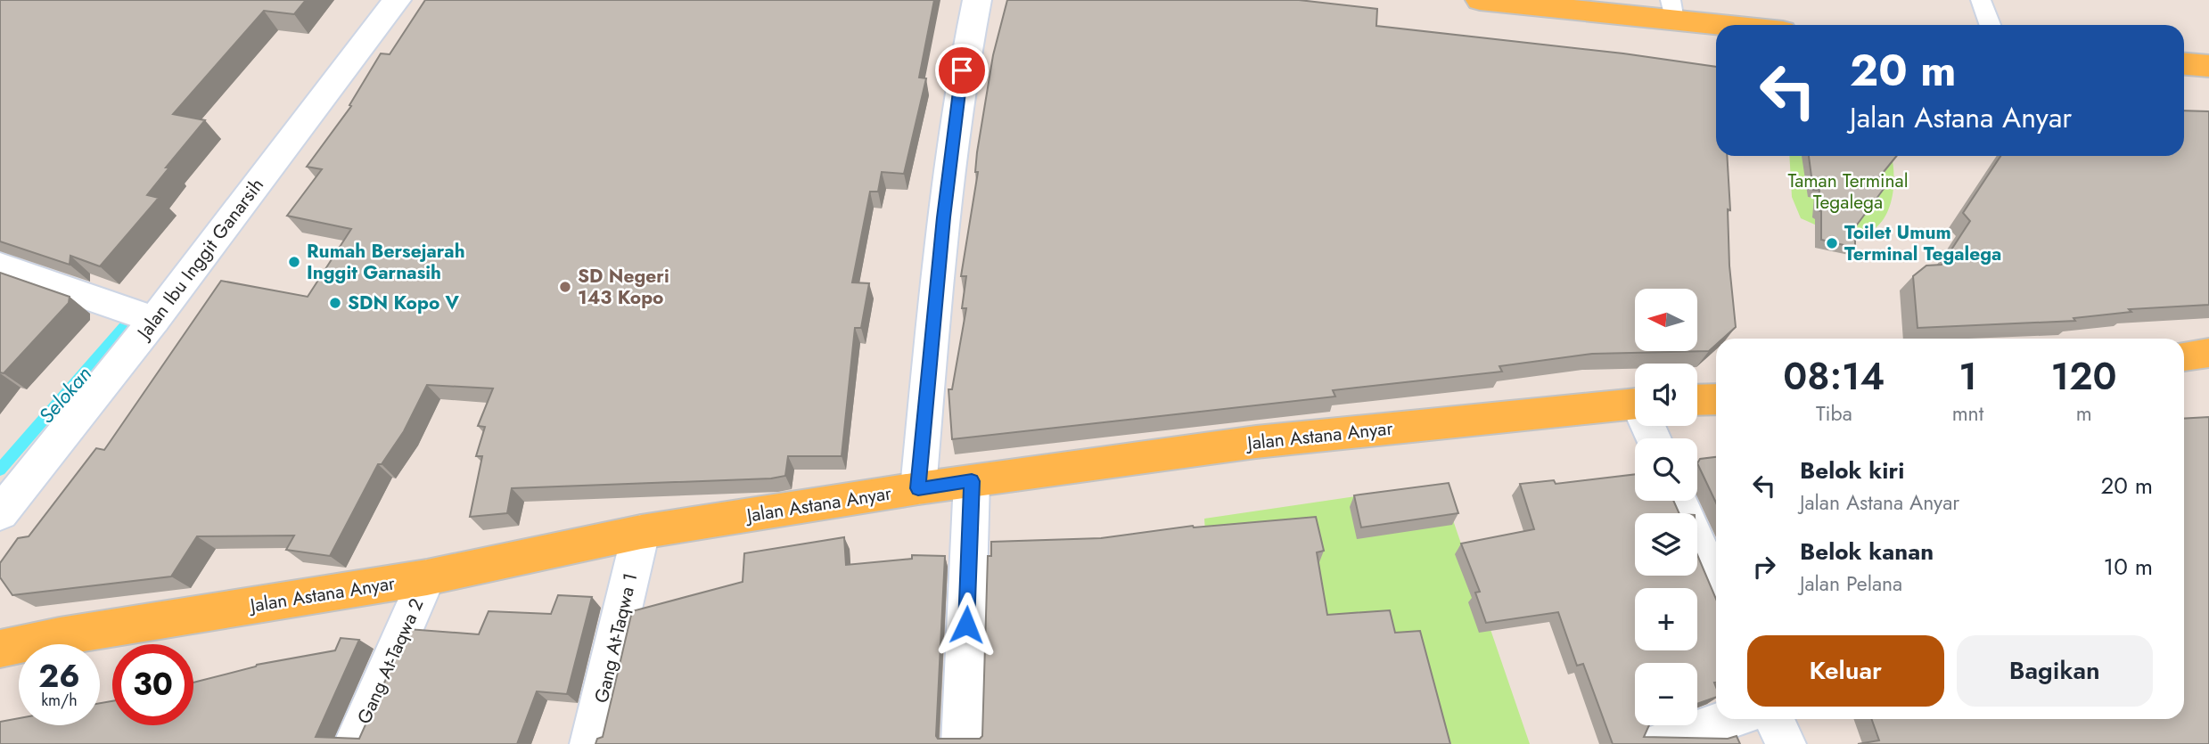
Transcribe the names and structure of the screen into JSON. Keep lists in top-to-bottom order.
{
  "streets": {
    "main road": ["Jalan Astana Anyar"],
    "street": ["Jalan Ibu Inggit Ganarsih", "Gang At-Taqwa 1", "Gang At-Taqwa 2"]
  },
  "crossings": [
    ["Jalan Astana Anyar", "Gang At-Taqwa 1"],
    ["Jalan Astana Anyar", "Gang At-Taqwa 2"]
  ],
  "water": ["Selokan"],
  "parks": ["Taman Terminal Tegalega"],
  "places": [
    "Toilet Umum Terminal Tegalega",
    "Rumah Bersejarah Inggit Garnasih",
    "SD Negeri 143 Kopo",
    "SDN Kopo V"
  ],
  "north": "left",
  "page": {
    "turn": ["20 m", "Jalan Astana Anyar"],
    "map_buttons": ["+", "−"],
    "eta": [
      "08:14",
      "Tiba",
      "1",
      "mnt",
      "120",
      "m"
    ],
    "list": [
      {
        "name": "Belok kiri",
        "note": "Jalan Astana Anyar",
        "value": "20 m"
      },
      {
        "name": "Belok kanan",
        "note": "Jalan Pelana",
        "value": "10 m"
      }
    ],
    "buttons": ["Keluar", "Bagikan"],
    "speed": "26 km/h",
    "limit": "30"
  }
}
